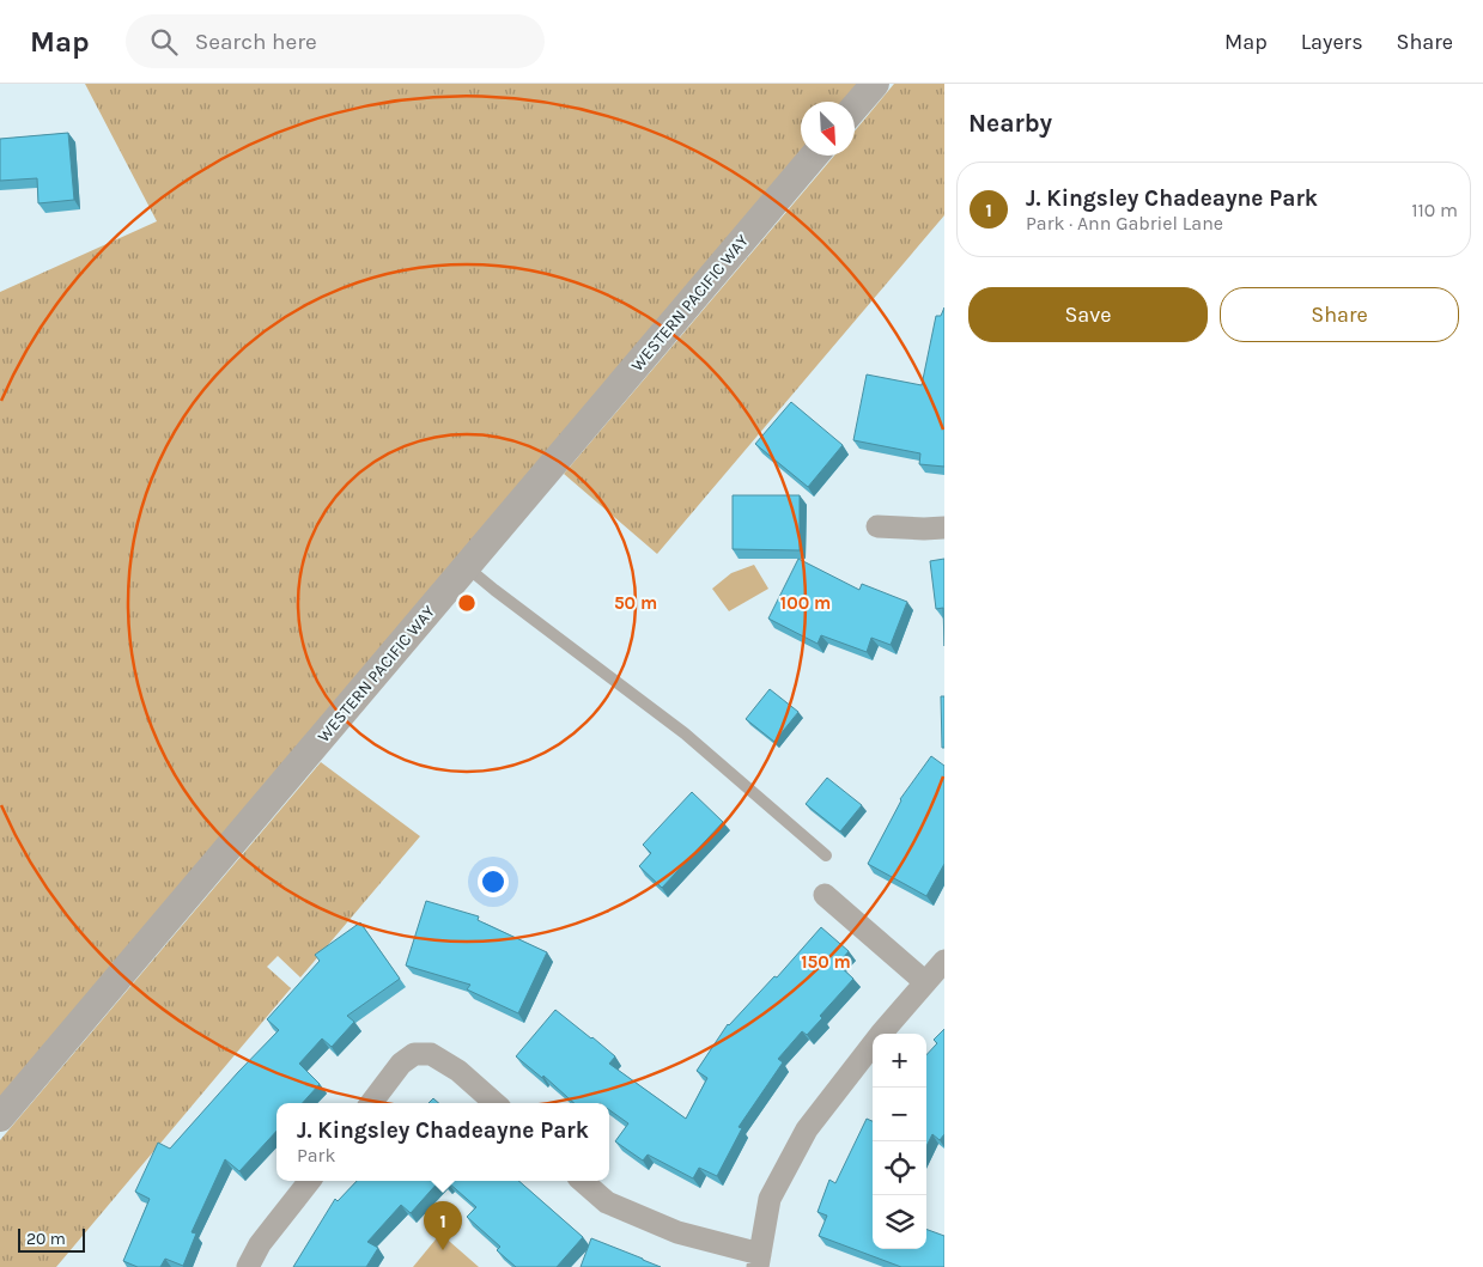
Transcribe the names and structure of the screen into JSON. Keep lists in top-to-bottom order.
{
  "streets": {
    "street": ["WESTERN PACIFIC WAY"]
  },
  "scale_bar": "20 m",
  "north": "bottom right",
  "page": {
    "header": "Map",
    "search": "Search here",
    "nav": ["Map", "Layers", "Share"],
    "heading": "Nearby",
    "list": [
      {
        "mark": "1",
        "name": "J. Kingsley Chadeayne Park",
        "note": "Park · Ann Gabriel Lane",
        "value": "110 m"
      }
    ],
    "buttons": ["Save", "Share"],
    "map_buttons": ["+", "−"],
    "popup": ["J. Kingsley Chadeayne Park", "Park"],
    "pins": "1",
    "scale": "20 m"
  },
  "rings": ["50 m", "100 m", "150 m"]
}
